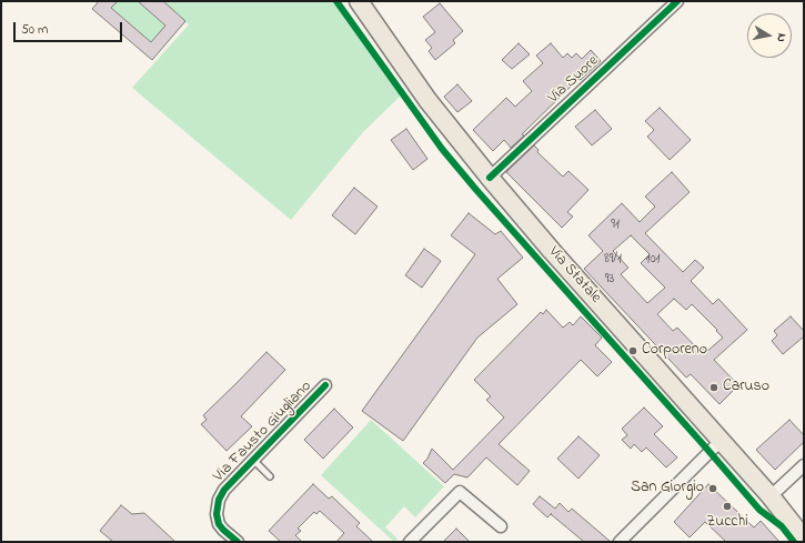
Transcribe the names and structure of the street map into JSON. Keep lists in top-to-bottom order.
{
  "streets": {
    "main road": ["Via Statale"],
    "street": ["Via Suore", "Via Fausto Giugliano"]
  },
  "crossings": [
    ["Via Suore", "Via Statale"]
  ],
  "places": [
    "Corporeno",
    "Caruso",
    "San Giorgio",
    "Zucchi"
  ],
  "house_numbers": [
    "91",
    "89/1",
    "101",
    "93"
  ],
  "scale_bar": "50 m",
  "north": "right"
}
